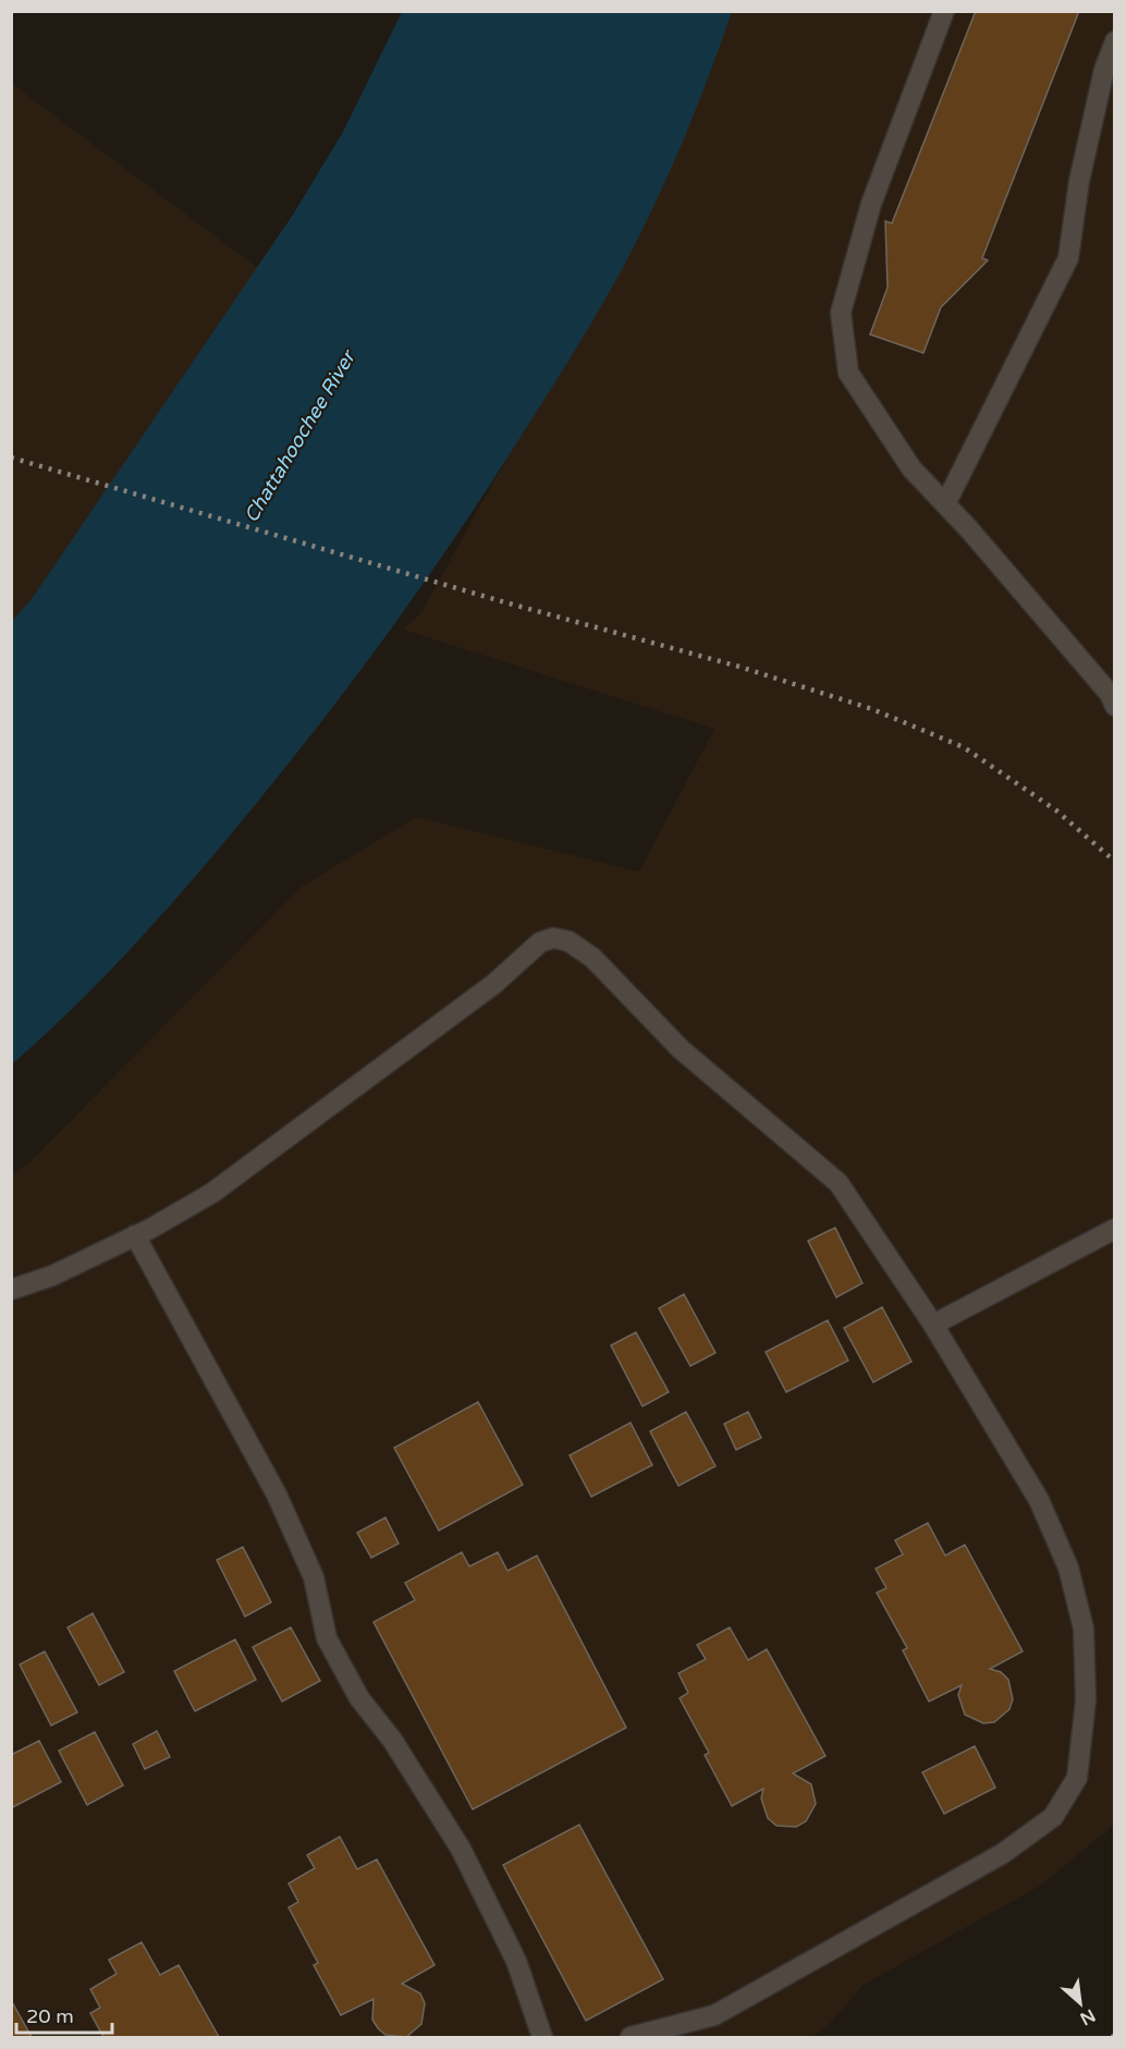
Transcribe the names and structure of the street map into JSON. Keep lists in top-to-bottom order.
{
  "water": ["Chattahoochee River"],
  "scale_bar": "20 m",
  "north": "bottom right"
}
